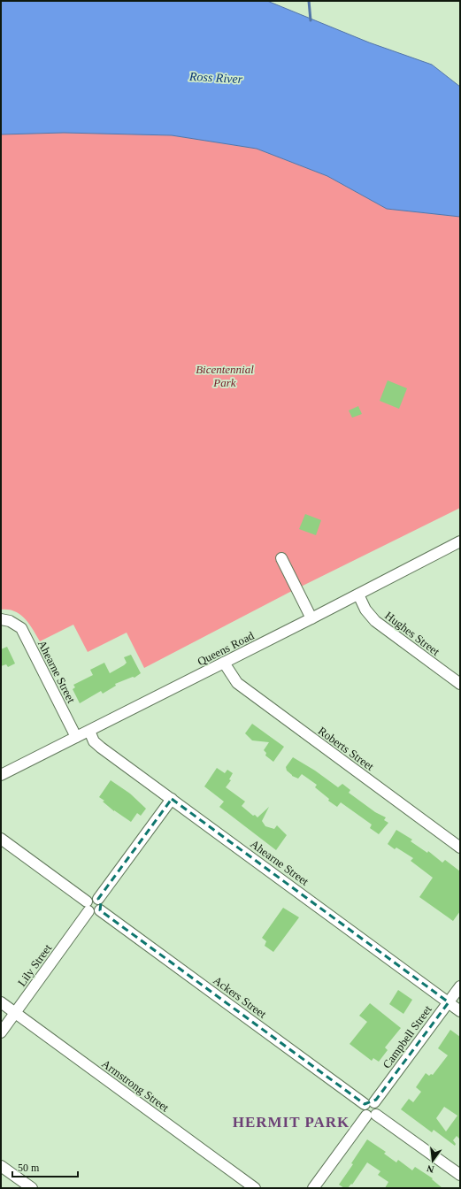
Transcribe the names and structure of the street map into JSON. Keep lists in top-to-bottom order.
{
  "streets": {
    "street": [
      "Hughes Street",
      "Queens Road",
      "Ahearne Street",
      "Roberts Street",
      "Lily Street",
      "Ackers Street",
      "Campbell Street",
      "Armstrong Street"
    ]
  },
  "crossings": [
    ["Hughes Street", "Queens Road"],
    ["Queens Road", "Ahearne Street"],
    ["Queens Road", "Roberts Street"],
    ["Ahearne Street", "Campbell Street"],
    ["Lily Street", "Ackers Street"],
    ["Lily Street", "Armstrong Street"],
    ["Ackers Street", "Campbell Street"]
  ],
  "districts": ["HERMIT PARK"],
  "water": ["Ross River"],
  "parks": ["Bicentennial Park"],
  "scale_bar": "50 m",
  "north": "bottom"
}
